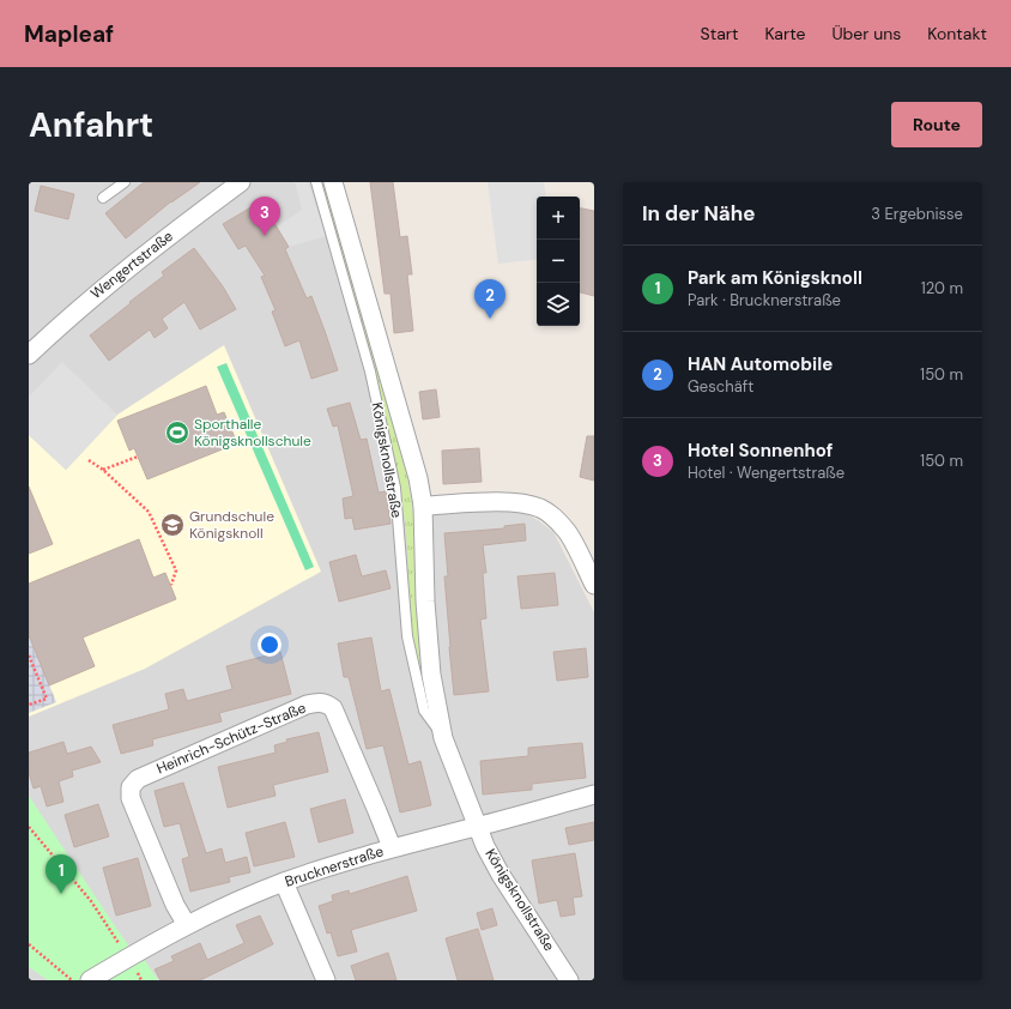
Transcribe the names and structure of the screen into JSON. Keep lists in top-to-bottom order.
{
  "streets": {
    "street": [
      "Wengertstraße",
      "Königsknollstraße",
      "Heinrich-Schütz-Straße",
      "Brucknerstraße"
    ]
  },
  "crossings": [
    ["Königsknollstraße", "Brucknerstraße"],
    ["Heinrich-Schütz-Straße", "Brucknerstraße"]
  ],
  "places": {
    "sports": ["Sporthalle Königsknollschule"],
    "school or university": ["Grundschule Königsknoll"]
  },
  "page": {
    "header": "Mapleaf",
    "nav": [
      "Start",
      "Karte",
      "Über uns",
      "Kontakt"
    ],
    "buttons": "Route",
    "title": "Anfahrt",
    "heading": ["In der Nähe", "3 Ergebnisse"],
    "map_buttons": ["+", "−"],
    "pins": ["3", "2", "1"],
    "list": [
      {
        "mark": "1",
        "name": "Park am Königsknoll",
        "note": "Park · Brucknerstraße",
        "value": "120 m"
      },
      {
        "mark": "2",
        "name": "HAN Automobile",
        "note": "Geschäft",
        "value": "150 m"
      },
      {
        "mark": "3",
        "name": "Hotel Sonnenhof",
        "note": "Hotel · Wengertstraße",
        "value": "150 m"
      }
    ]
  }
}
